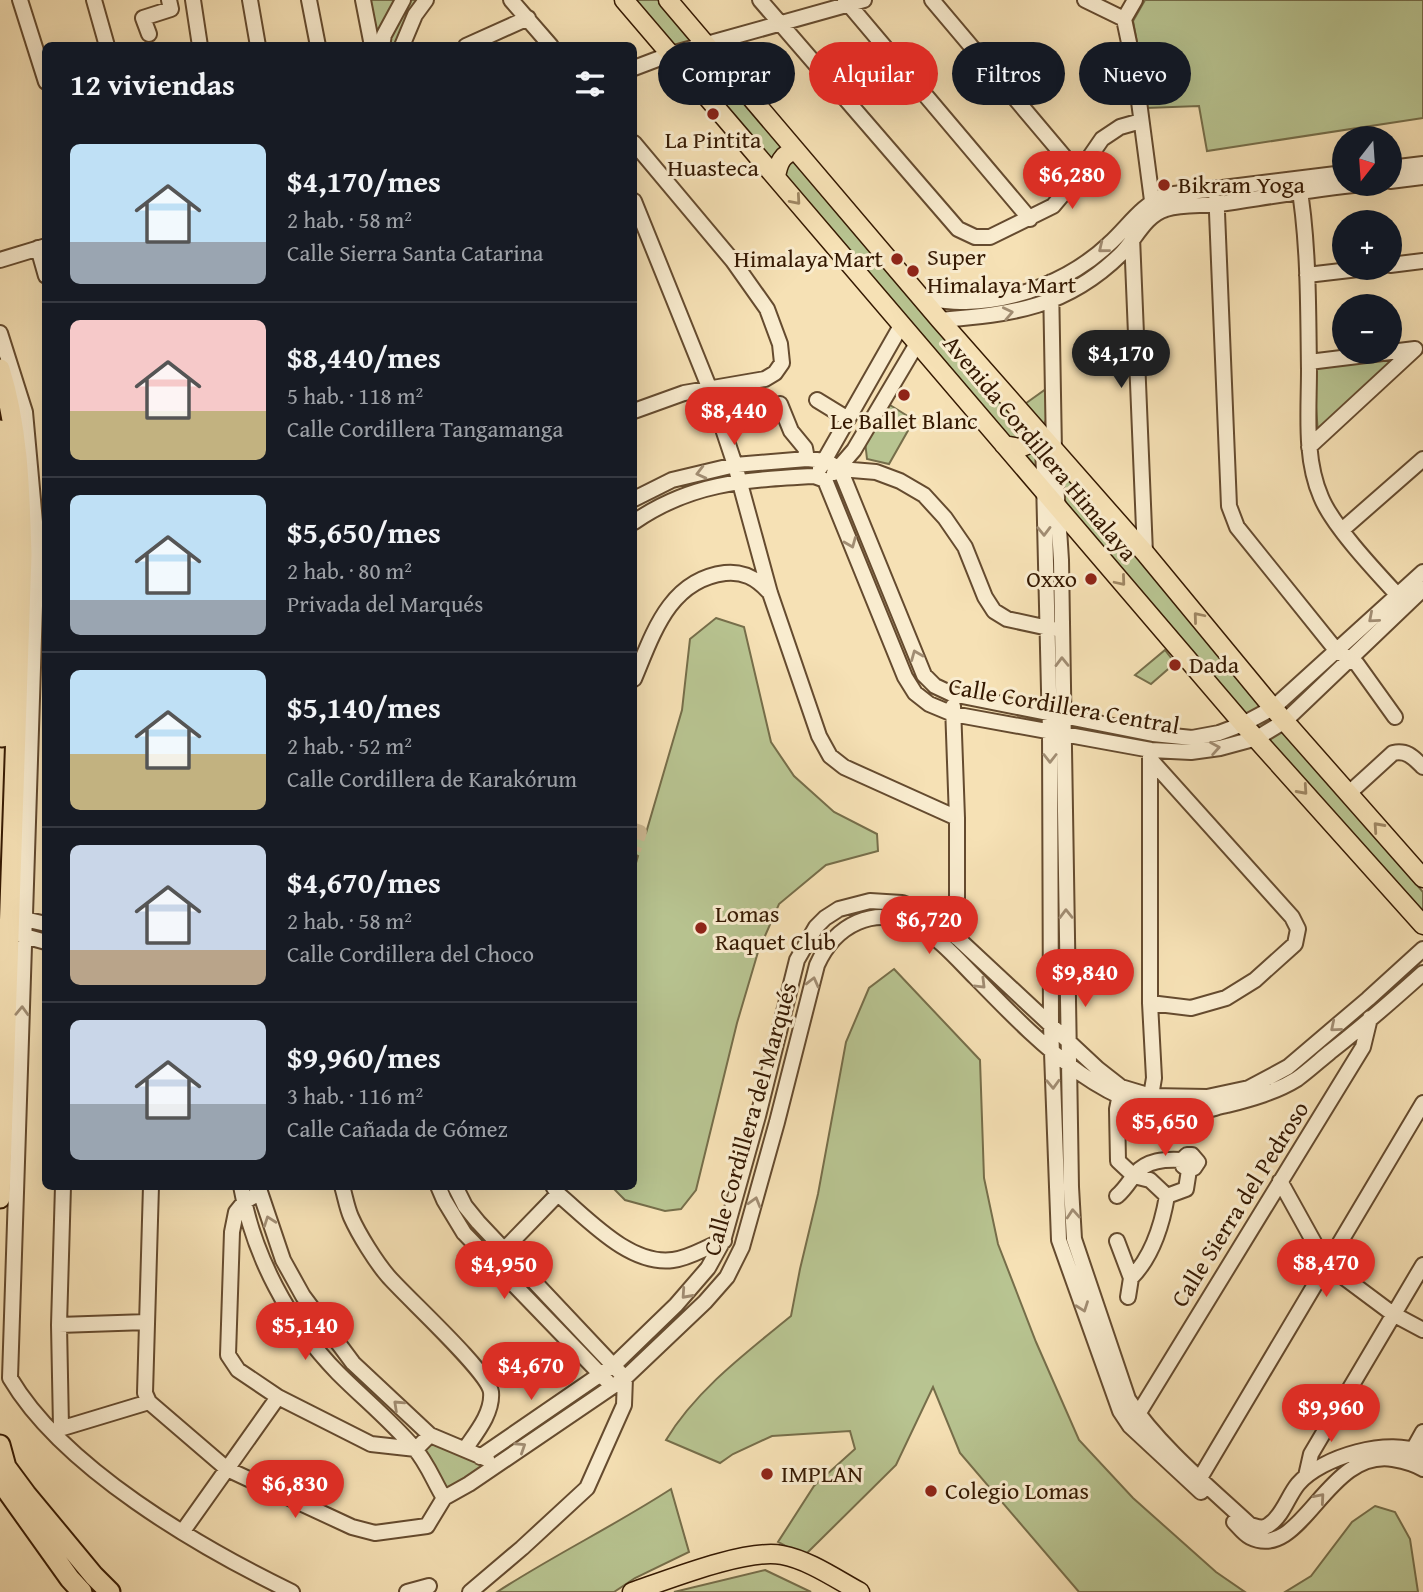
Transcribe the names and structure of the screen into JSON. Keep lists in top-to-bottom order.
{
  "streets": {
    "main road": ["Avenida Cordillera Himalaya"],
    "street": ["Calle Cordillera Central", "Calle Cordillera del Marqués", "Calle Sierra del Pedroso"]
  },
  "crossings": [
    ["Avenida Cordillera Himalaya", "Calle Cordillera Central"],
    ["Calle Cordillera del Marqués", "Calle Sierra del Pedroso"]
  ],
  "places": [
    "La Pintita Huasteca",
    "Bikram Yoga",
    "Himalaya Mart",
    "Super Himalaya Mart",
    "Le Ballet Blanc",
    "Oxxo",
    "Dada",
    "Lomas Raquet Club",
    "IMPLAN",
    "Colegio Lomas"
  ],
  "north": "bottom",
  "page": {
    "chip": [
      "Comprar",
      "Alquilar",
      "Filtros",
      "Nuevo"
    ],
    "heading": "12 viviendas",
    "map_buttons": ["+", "−"],
    "list": [
      {
        "name": "$4,170/mes",
        "note": "2 hab. · 58 m² · Calle Sierra Santa Catarina"
      },
      {
        "name": "$8,440/mes",
        "note": "5 hab. · 118 m² · Calle Cordillera Tangamanga"
      },
      {
        "name": "$5,650/mes",
        "note": "2 hab. · 80 m² · Privada del Marqués"
      },
      {
        "name": "$5,140/mes",
        "note": "2 hab. · 52 m² · Calle Cordillera de Karakórum"
      },
      {
        "name": "$4,670/mes",
        "note": "2 hab. · 58 m² · Calle Cordillera del Choco"
      },
      {
        "name": "$9,960/mes",
        "note": "3 hab. · 116 m² · Calle Cañada de Gómez"
      }
    ],
    "price": [
      "$6,280",
      "$4,170",
      "$8,440",
      "$6,720",
      "$9,840",
      "$5,650",
      "$8,470",
      "$4,950",
      "$5,140",
      "$4,670",
      "$9,960",
      "$6,830"
    ]
  }
}
